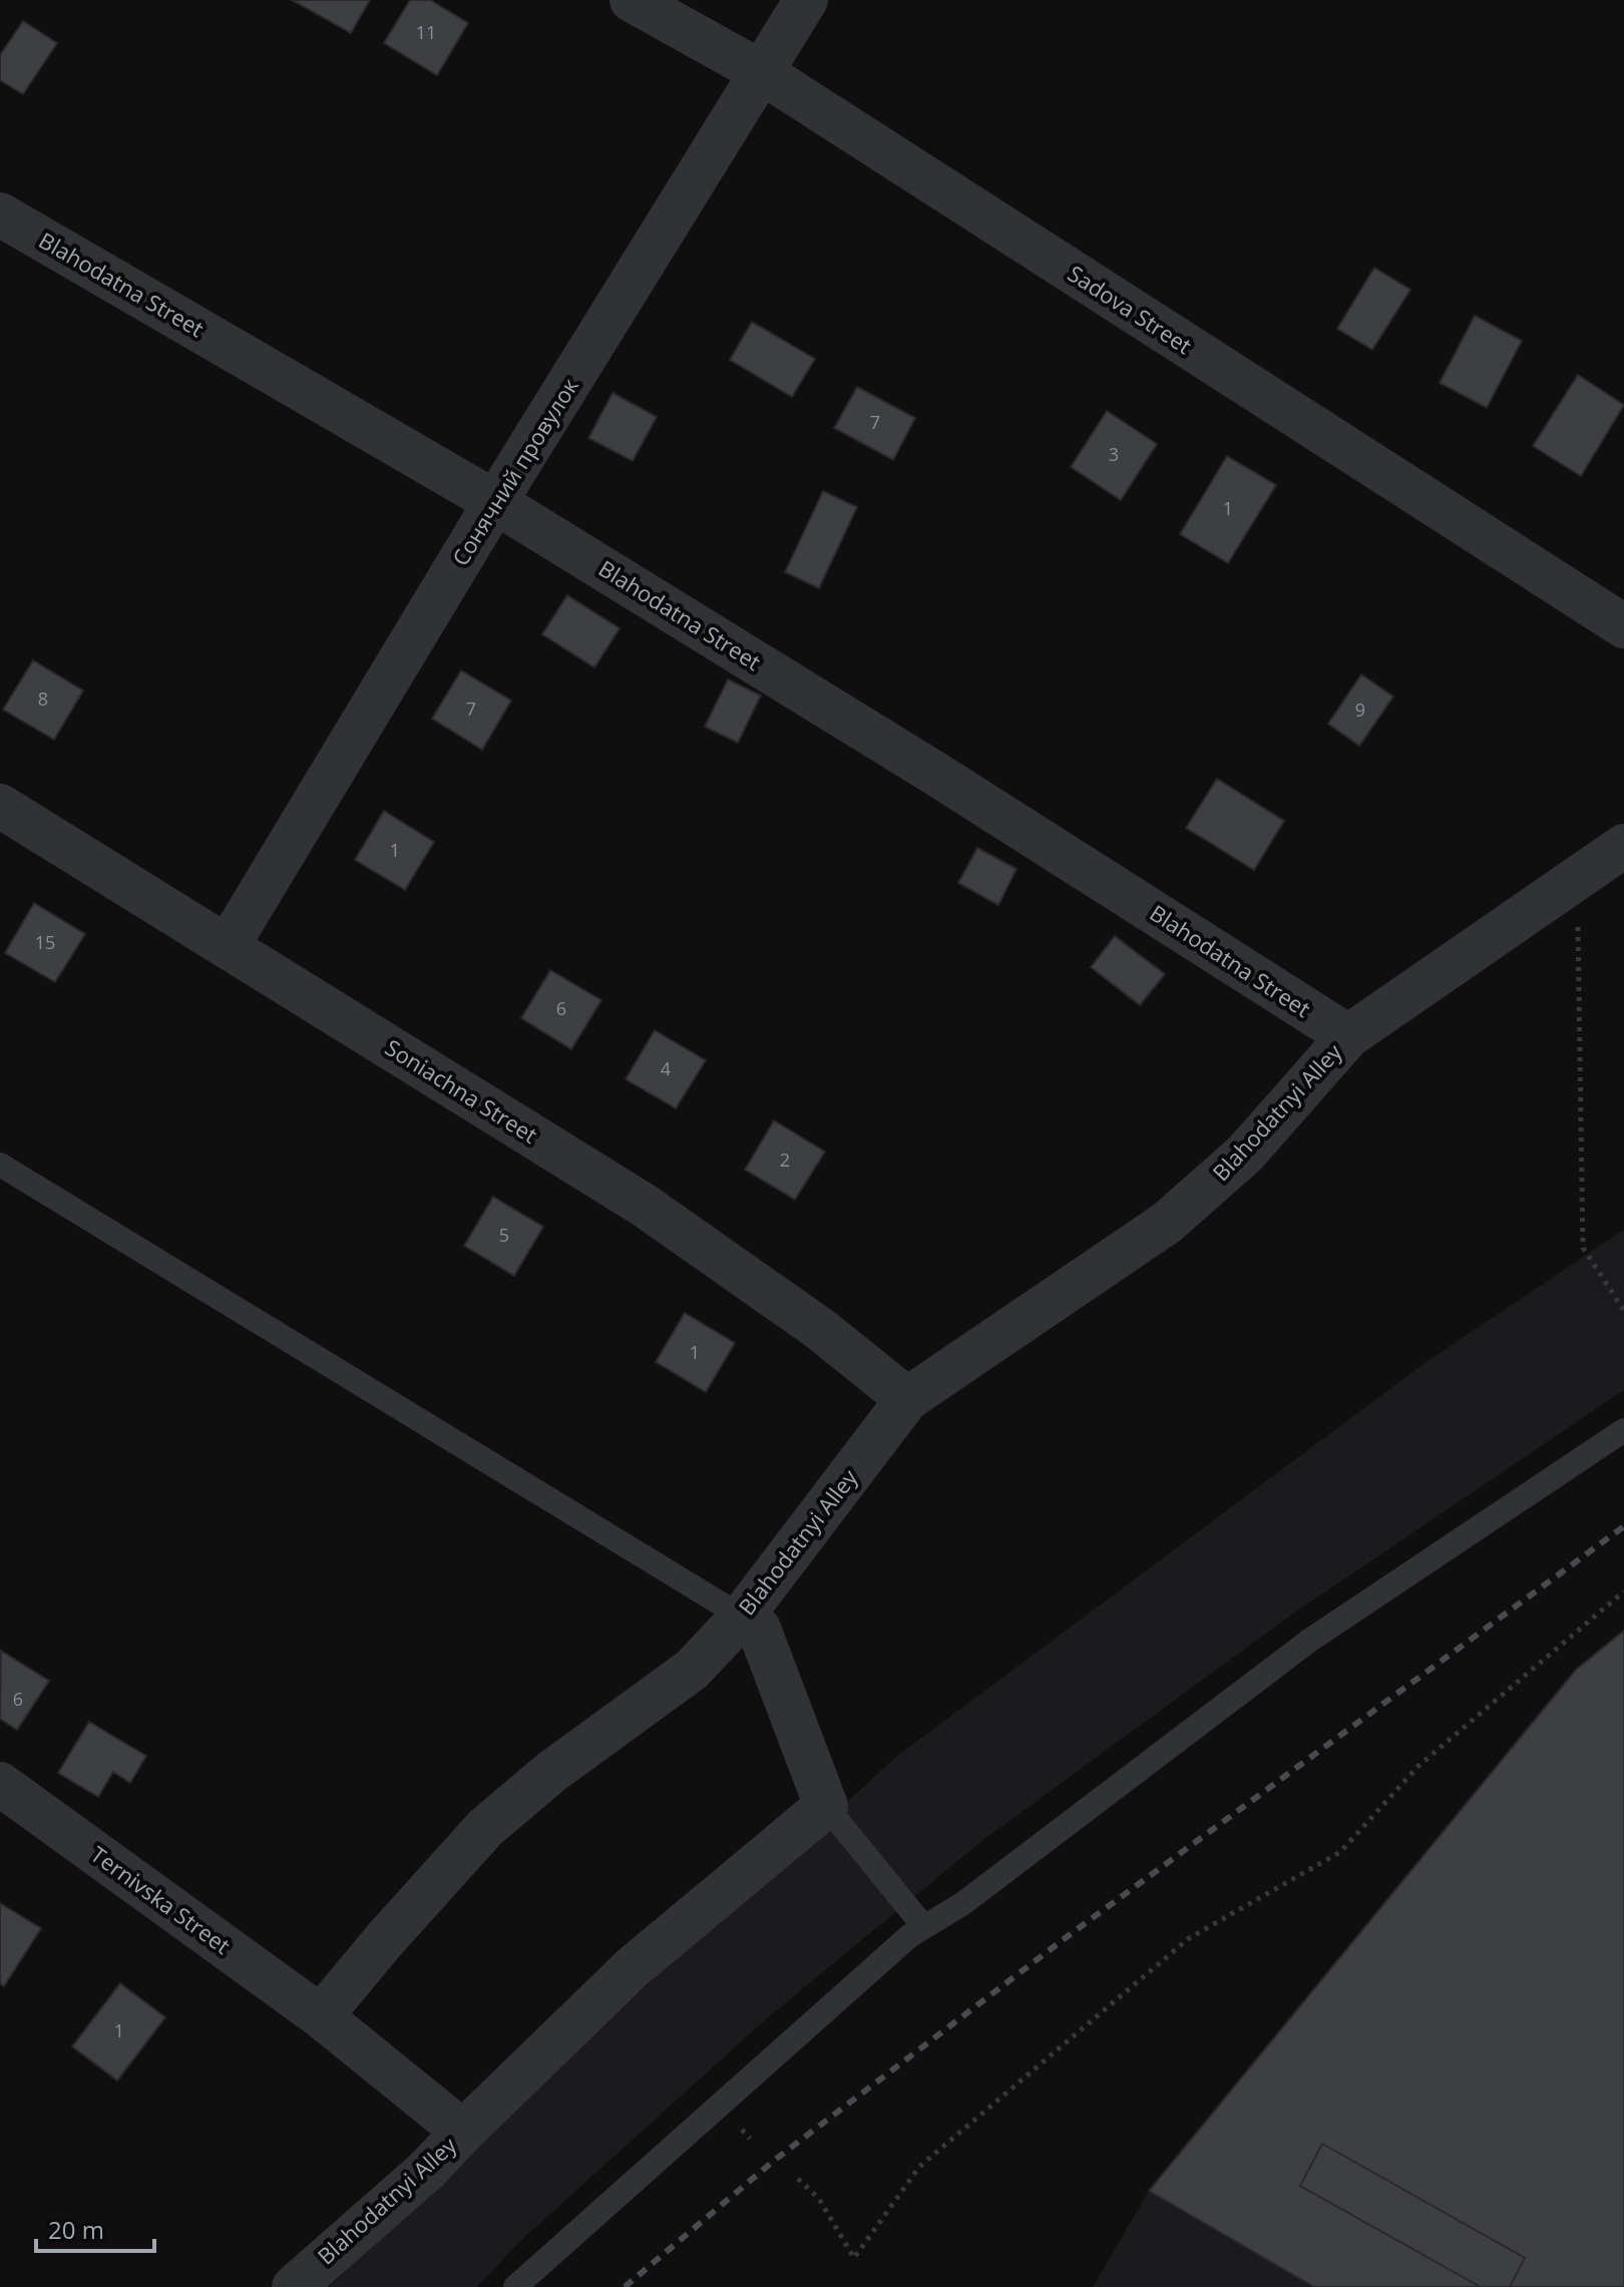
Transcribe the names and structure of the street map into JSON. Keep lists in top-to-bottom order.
{
  "streets": {
    "street": [
      "Blahodatna Street",
      "Sadova Street",
      "Сонячний провулок",
      "Soniachna Street",
      "Blahodatnyi Alley",
      "Ternivska Street"
    ]
  },
  "crossings": [
    ["Blahodatna Street", "Сонячний провулок"],
    ["Blahodatna Street", "Blahodatnyi Alley"],
    ["Sadova Street", "Сонячний провулок"],
    ["Сонячний провулок", "Soniachna Street"],
    ["Soniachna Street", "Blahodatnyi Alley"],
    ["Blahodatnyi Alley", "Ternivska Street"]
  ],
  "house_numbers": [
    "11",
    "7",
    "3",
    "1",
    "8",
    "7",
    "9",
    "1",
    "15",
    "6",
    "4",
    "2",
    "5",
    "1",
    "6",
    "1"
  ],
  "scale_bar": "20 m"
}
